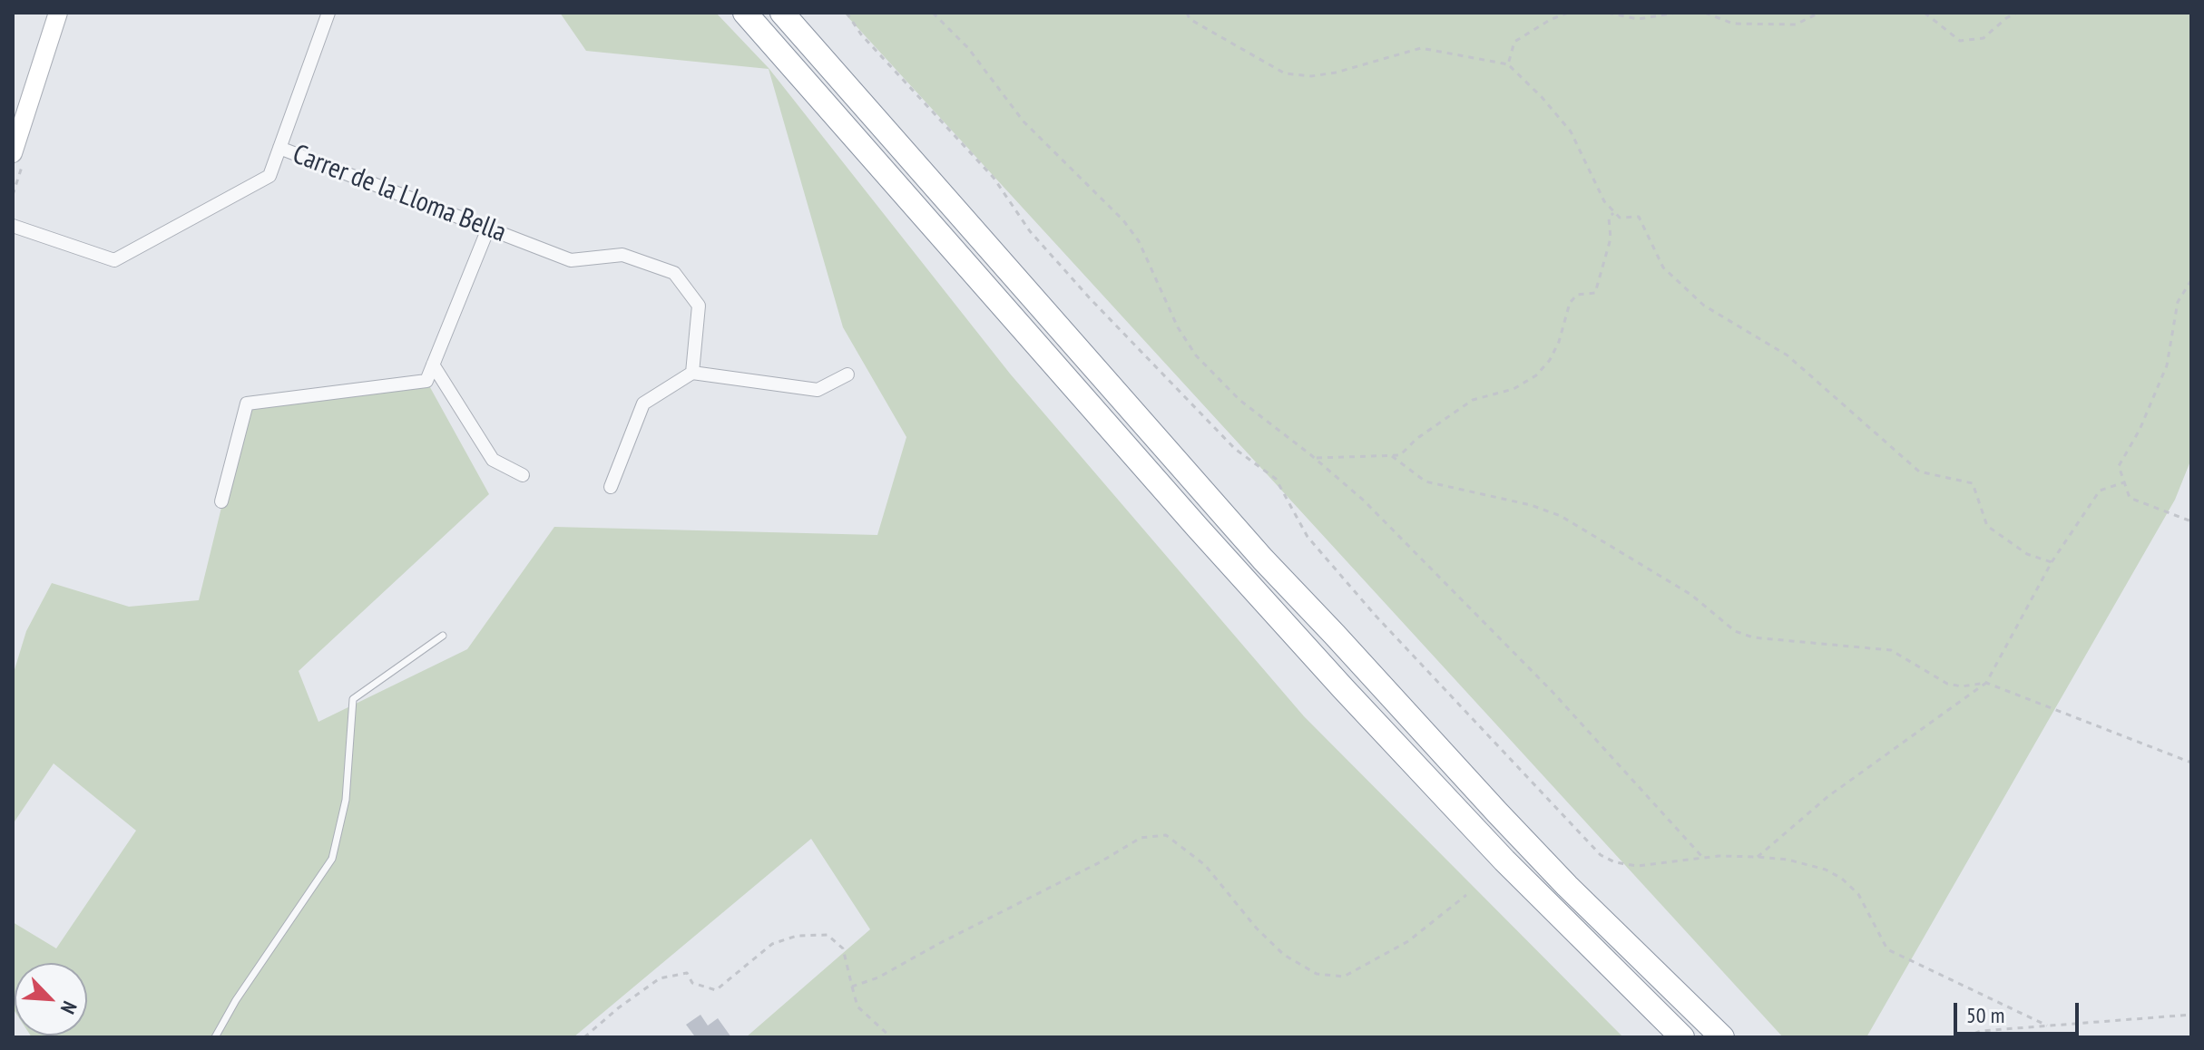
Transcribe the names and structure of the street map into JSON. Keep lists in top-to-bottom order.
{
  "streets": {
    "street": ["Carrer de la Lloma Bella"]
  },
  "scale_bar": "50 m",
  "north": "bottom right"
}
